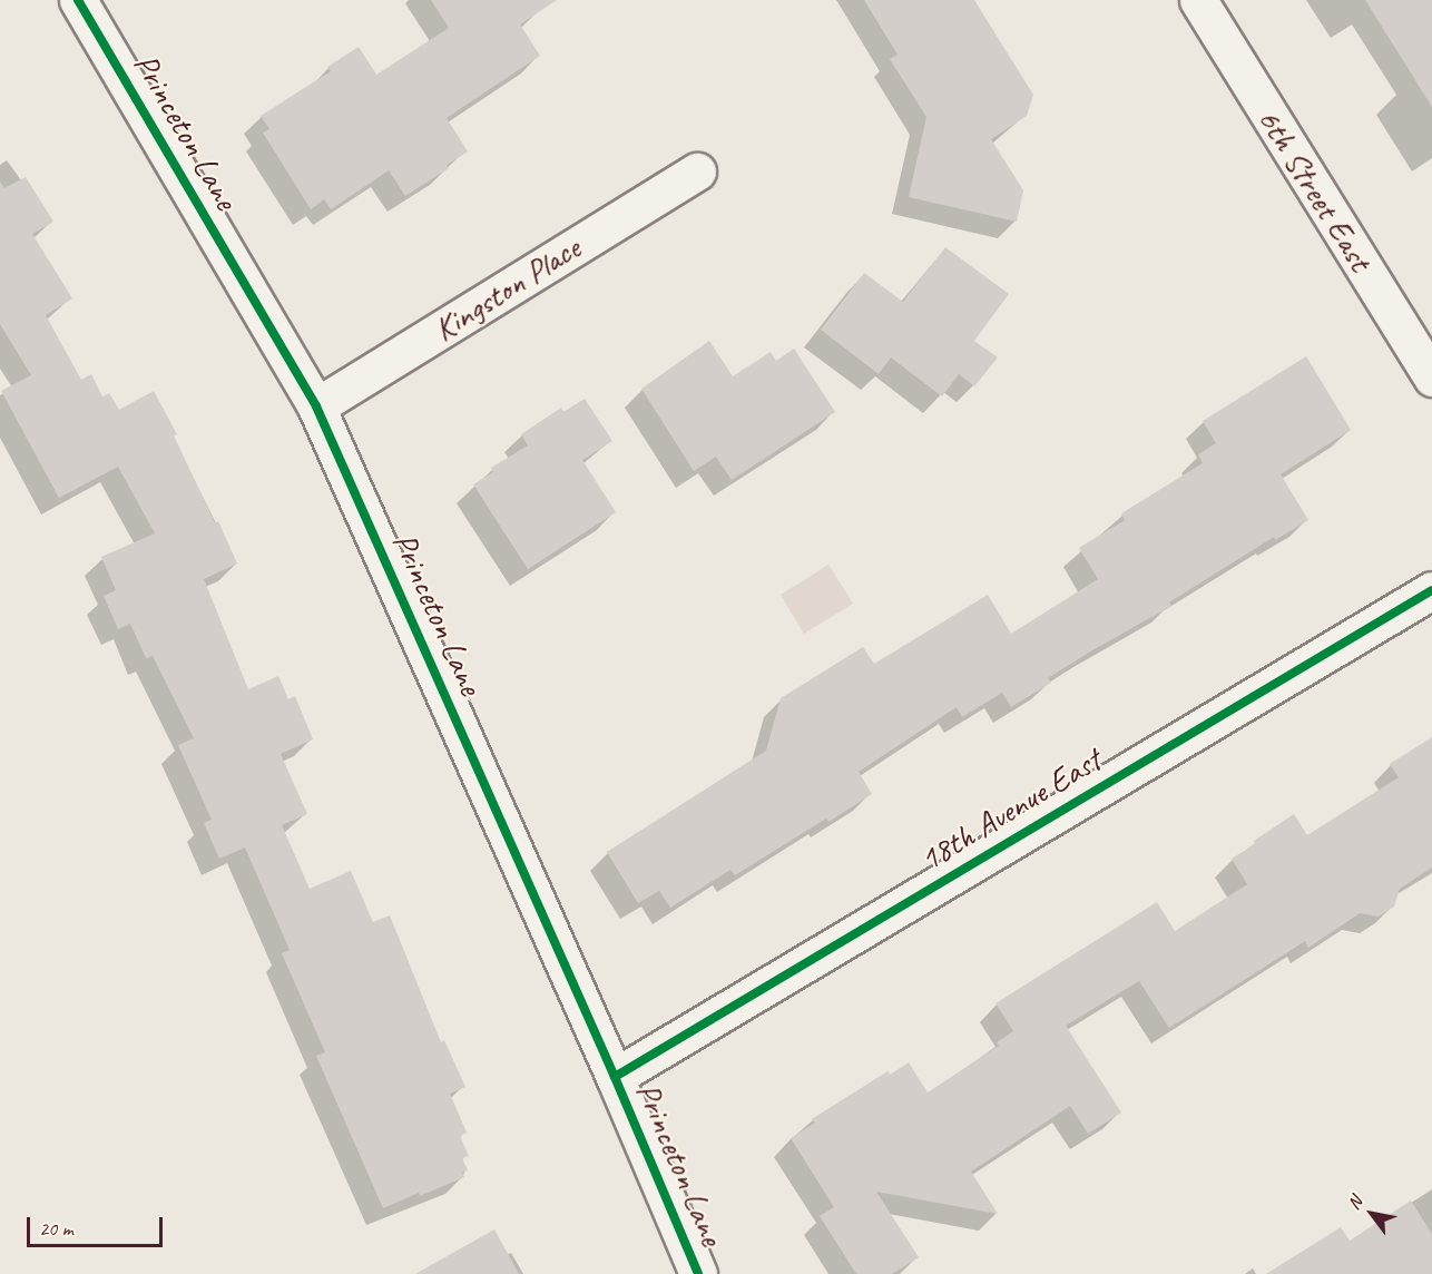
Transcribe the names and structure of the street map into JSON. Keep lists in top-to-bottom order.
{
  "streets": {
    "street": [
      "Princeton Lane",
      "6th Street East",
      "Kingston Place",
      "18th Avenue East"
    ]
  },
  "crossings": [
    ["Princeton Lane", "Kingston Place"],
    ["Princeton Lane", "18th Avenue East"]
  ],
  "scale_bar": "20 m",
  "north": "top left"
}
